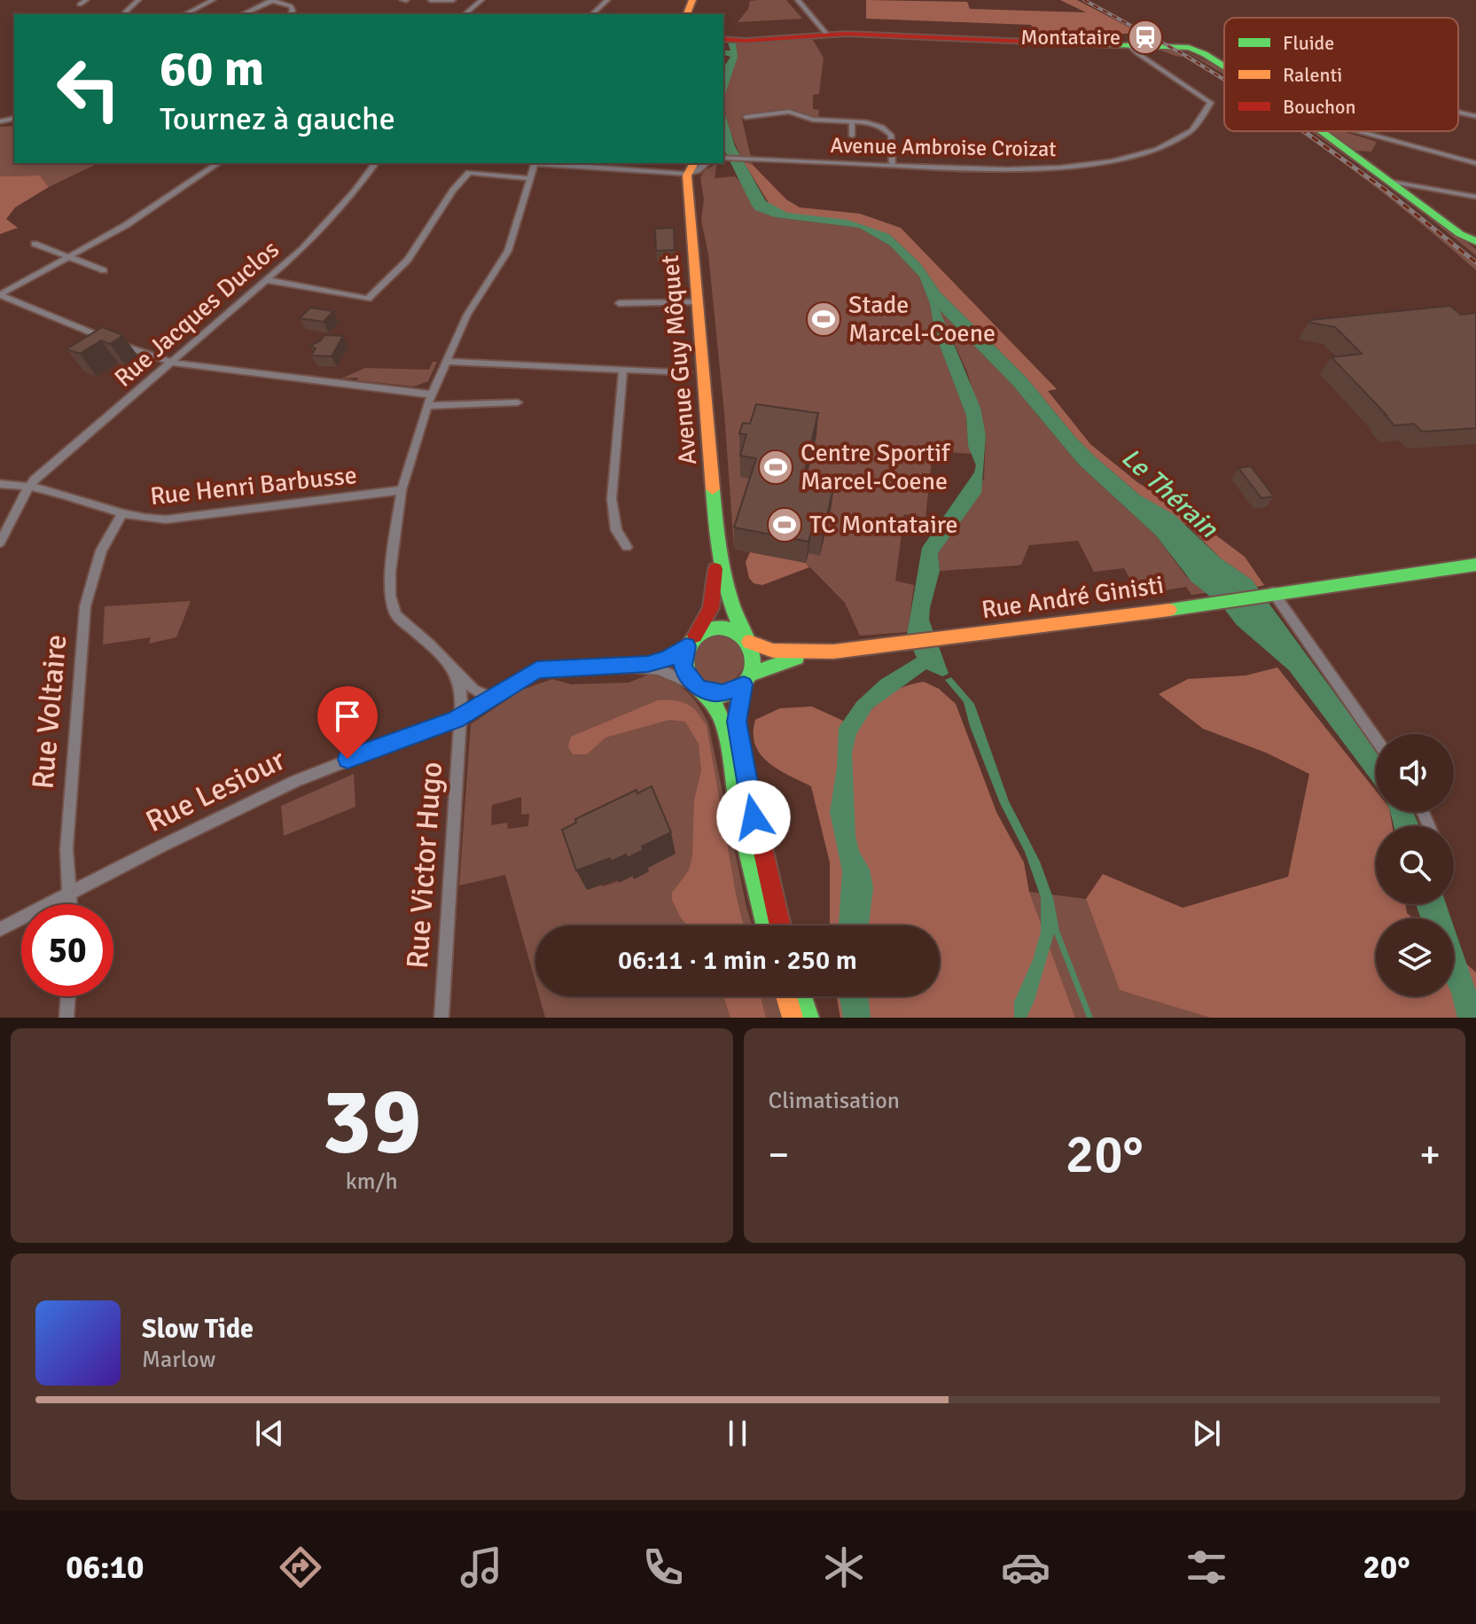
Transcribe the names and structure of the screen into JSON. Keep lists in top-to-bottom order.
{
  "streets": {
    "street": [
      "Avenue Ambroise Croizat",
      "Rue Jacques Duclos",
      "Avenue Guy Môquet",
      "Rue Henri Barbusse",
      "Rue André Ginisti",
      "Rue Voltaire",
      "Rue Lesiour",
      "Rue Victor Hugo"
    ]
  },
  "crossings": [
    ["Rue Jacques Duclos", "Rue Henri Barbusse"],
    ["Rue Henri Barbusse", "Rue Voltaire"],
    ["Rue Voltaire", "Rue Lesiour"],
    ["Rue Lesiour", "Rue Victor Hugo"]
  ],
  "water": ["Le Thérain"],
  "places": {
    "station": ["Montataire"],
    "sports": ["Stade Marcel-Coene", "Centre Sportif Marcel-Coene", "TC Montataire"]
  },
  "legend": ["Fluide", "Ralenti", "Bouchon"],
  "page": {
    "turn": ["60 m", "Tournez à gauche"],
    "limit": "50",
    "trip": "06:11 · 1 min · 250 m",
    "tile": [
      ["39", "km/h"],
      "Climatisation"
    ],
    "heat": ["−", "20°", "+"],
    "song": ["Slow Tide", "Marlow"],
    "tabs": ["06:10", "20°"]
  }
}
